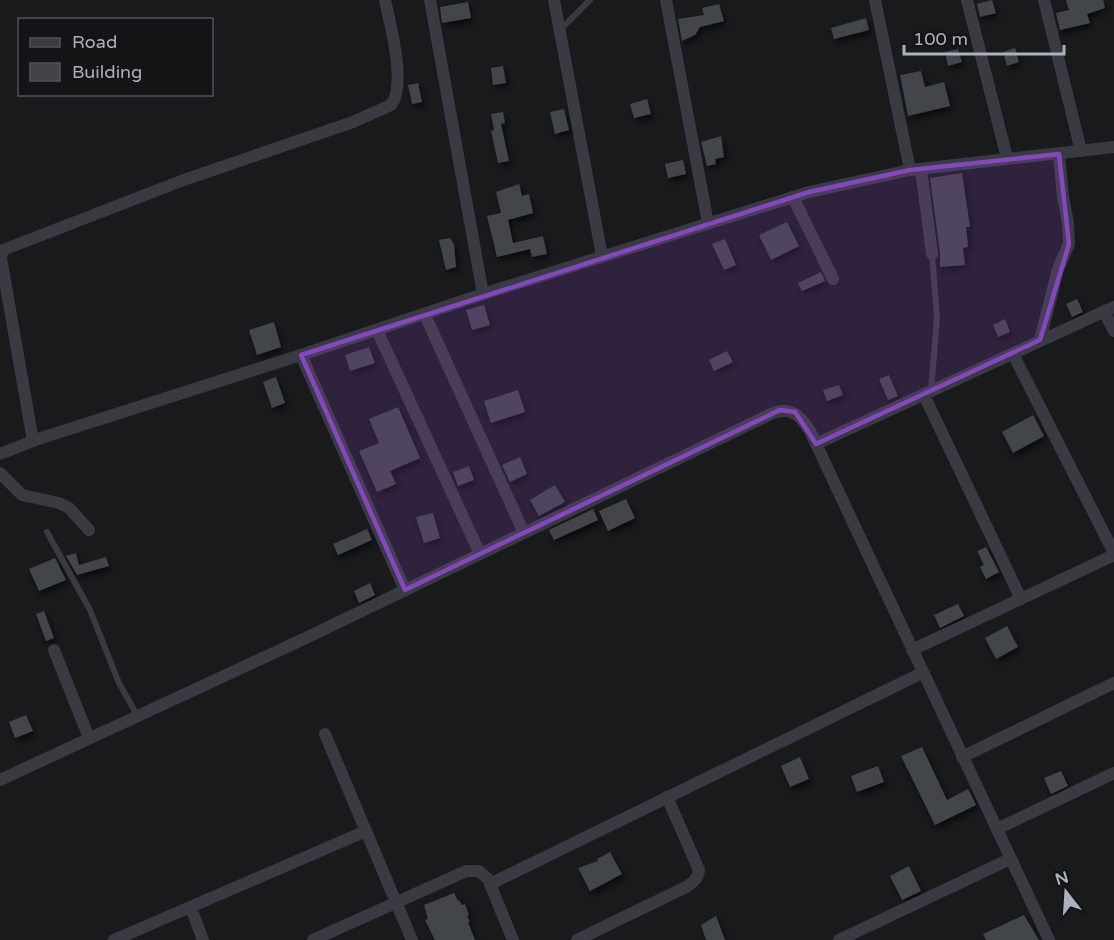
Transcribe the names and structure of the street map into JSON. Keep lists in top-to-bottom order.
{
  "legend": ["Road", "Building"],
  "scale_bar": "100 m",
  "north": "top"
}
